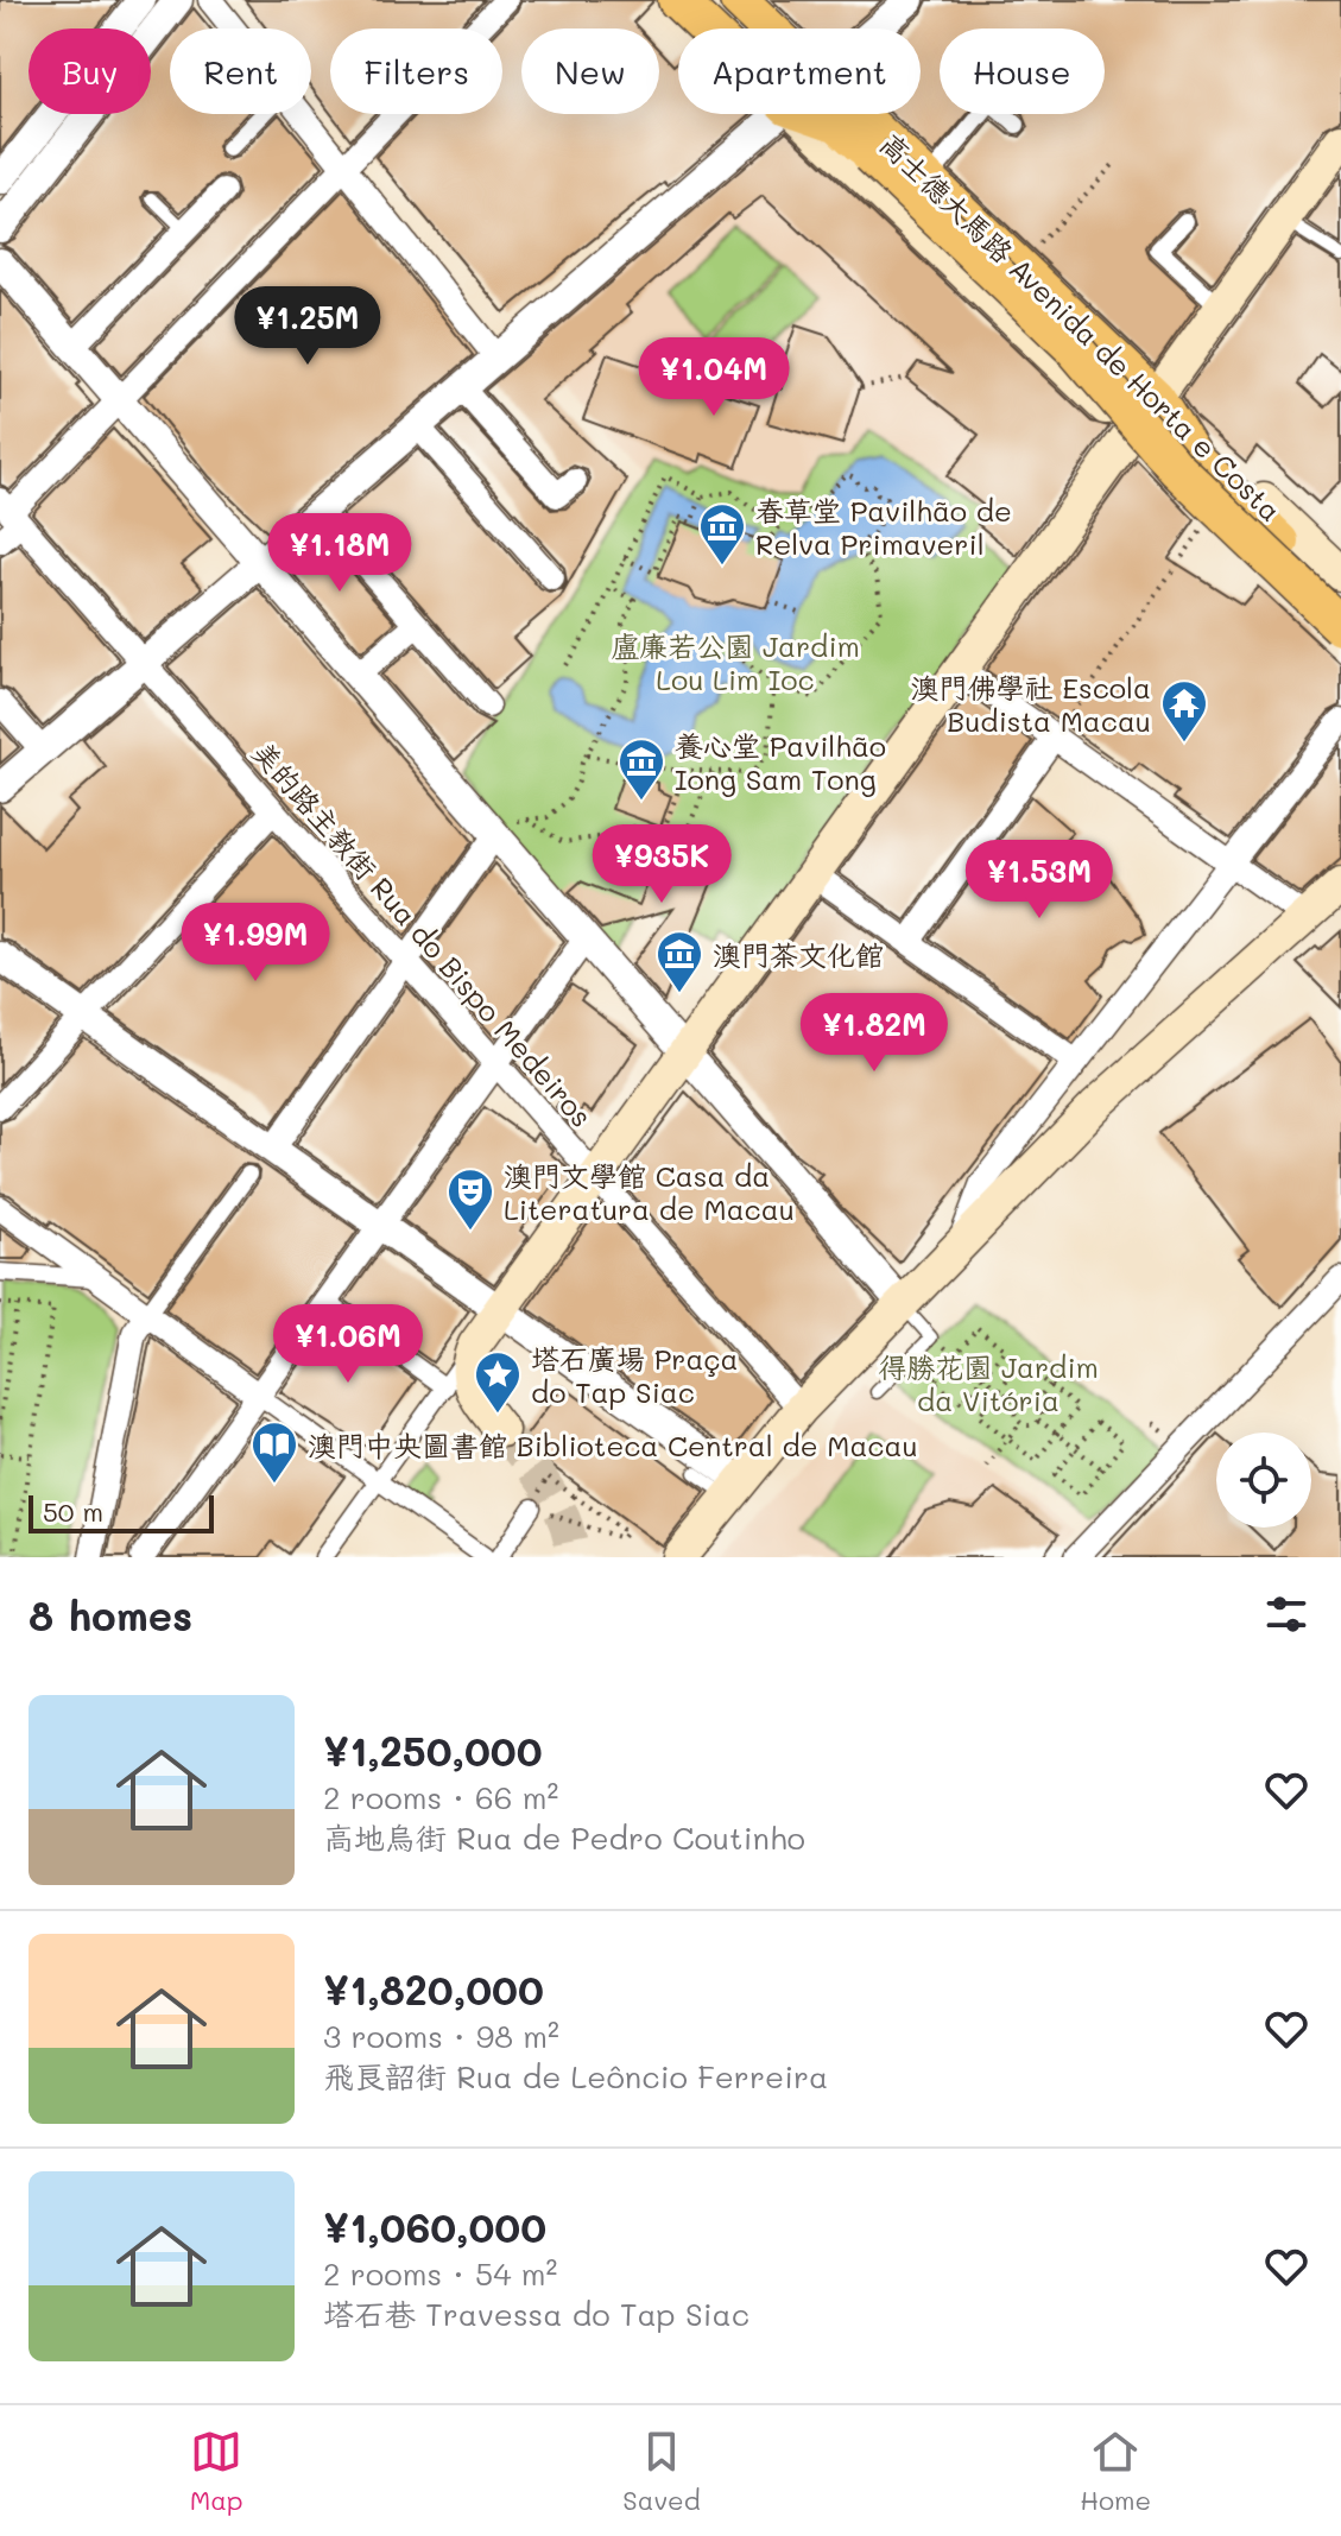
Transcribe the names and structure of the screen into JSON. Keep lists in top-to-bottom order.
{
  "streets": {
    "main road": ["高士德大馬路 Avenida de Horta e Costa"],
    "street": ["美的路主教街 Rua do Bispo Medeiros"]
  },
  "parks": ["盧廉若公園 Jardim Lou Lim Ioc", "得勝花園 Jardim da Vitória"],
  "places": {
    "museum": ["春草堂 Pavilhão de Relva Primaveril", "養心堂 Pavilhão Iong Sam Tong", "澳門茶文化館"],
    "temple": ["澳門佛學社 Escola Budista Macau"],
    "theatre": ["澳門文學館 Casa da Literatura de Macau"],
    "place": ["塔石廣場 Praça do Tap Siac"],
    "library": ["澳門中央圖書館 Biblioteca Central de Macau"]
  },
  "scale_bar": "50 m",
  "page": {
    "chip": [
      "Buy",
      "Rent",
      "Filters",
      "New",
      "Apartment",
      "House"
    ],
    "price": [
      "¥1.25M",
      "¥1.04M",
      "¥1.18M",
      "¥935K",
      "¥1.53M",
      "¥1.99M",
      "¥1.82M",
      "¥1.06M"
    ],
    "scale": "50 m",
    "heading": "8 homes",
    "list": [
      {
        "name": "¥1,250,000",
        "note": "2 rooms · 66 m² · 高地烏街 Rua de Pedro Coutinho"
      },
      {
        "name": "¥1,820,000",
        "note": "3 rooms · 98 m² · 飛良韶街 Rua de Leôncio Ferreira"
      },
      {
        "name": "¥1,060,000",
        "note": "2 rooms · 54 m² · 塔石巷 Travessa do Tap Siac"
      }
    ],
    "tabs": ["Map", "Saved", "Home"]
  }
}
